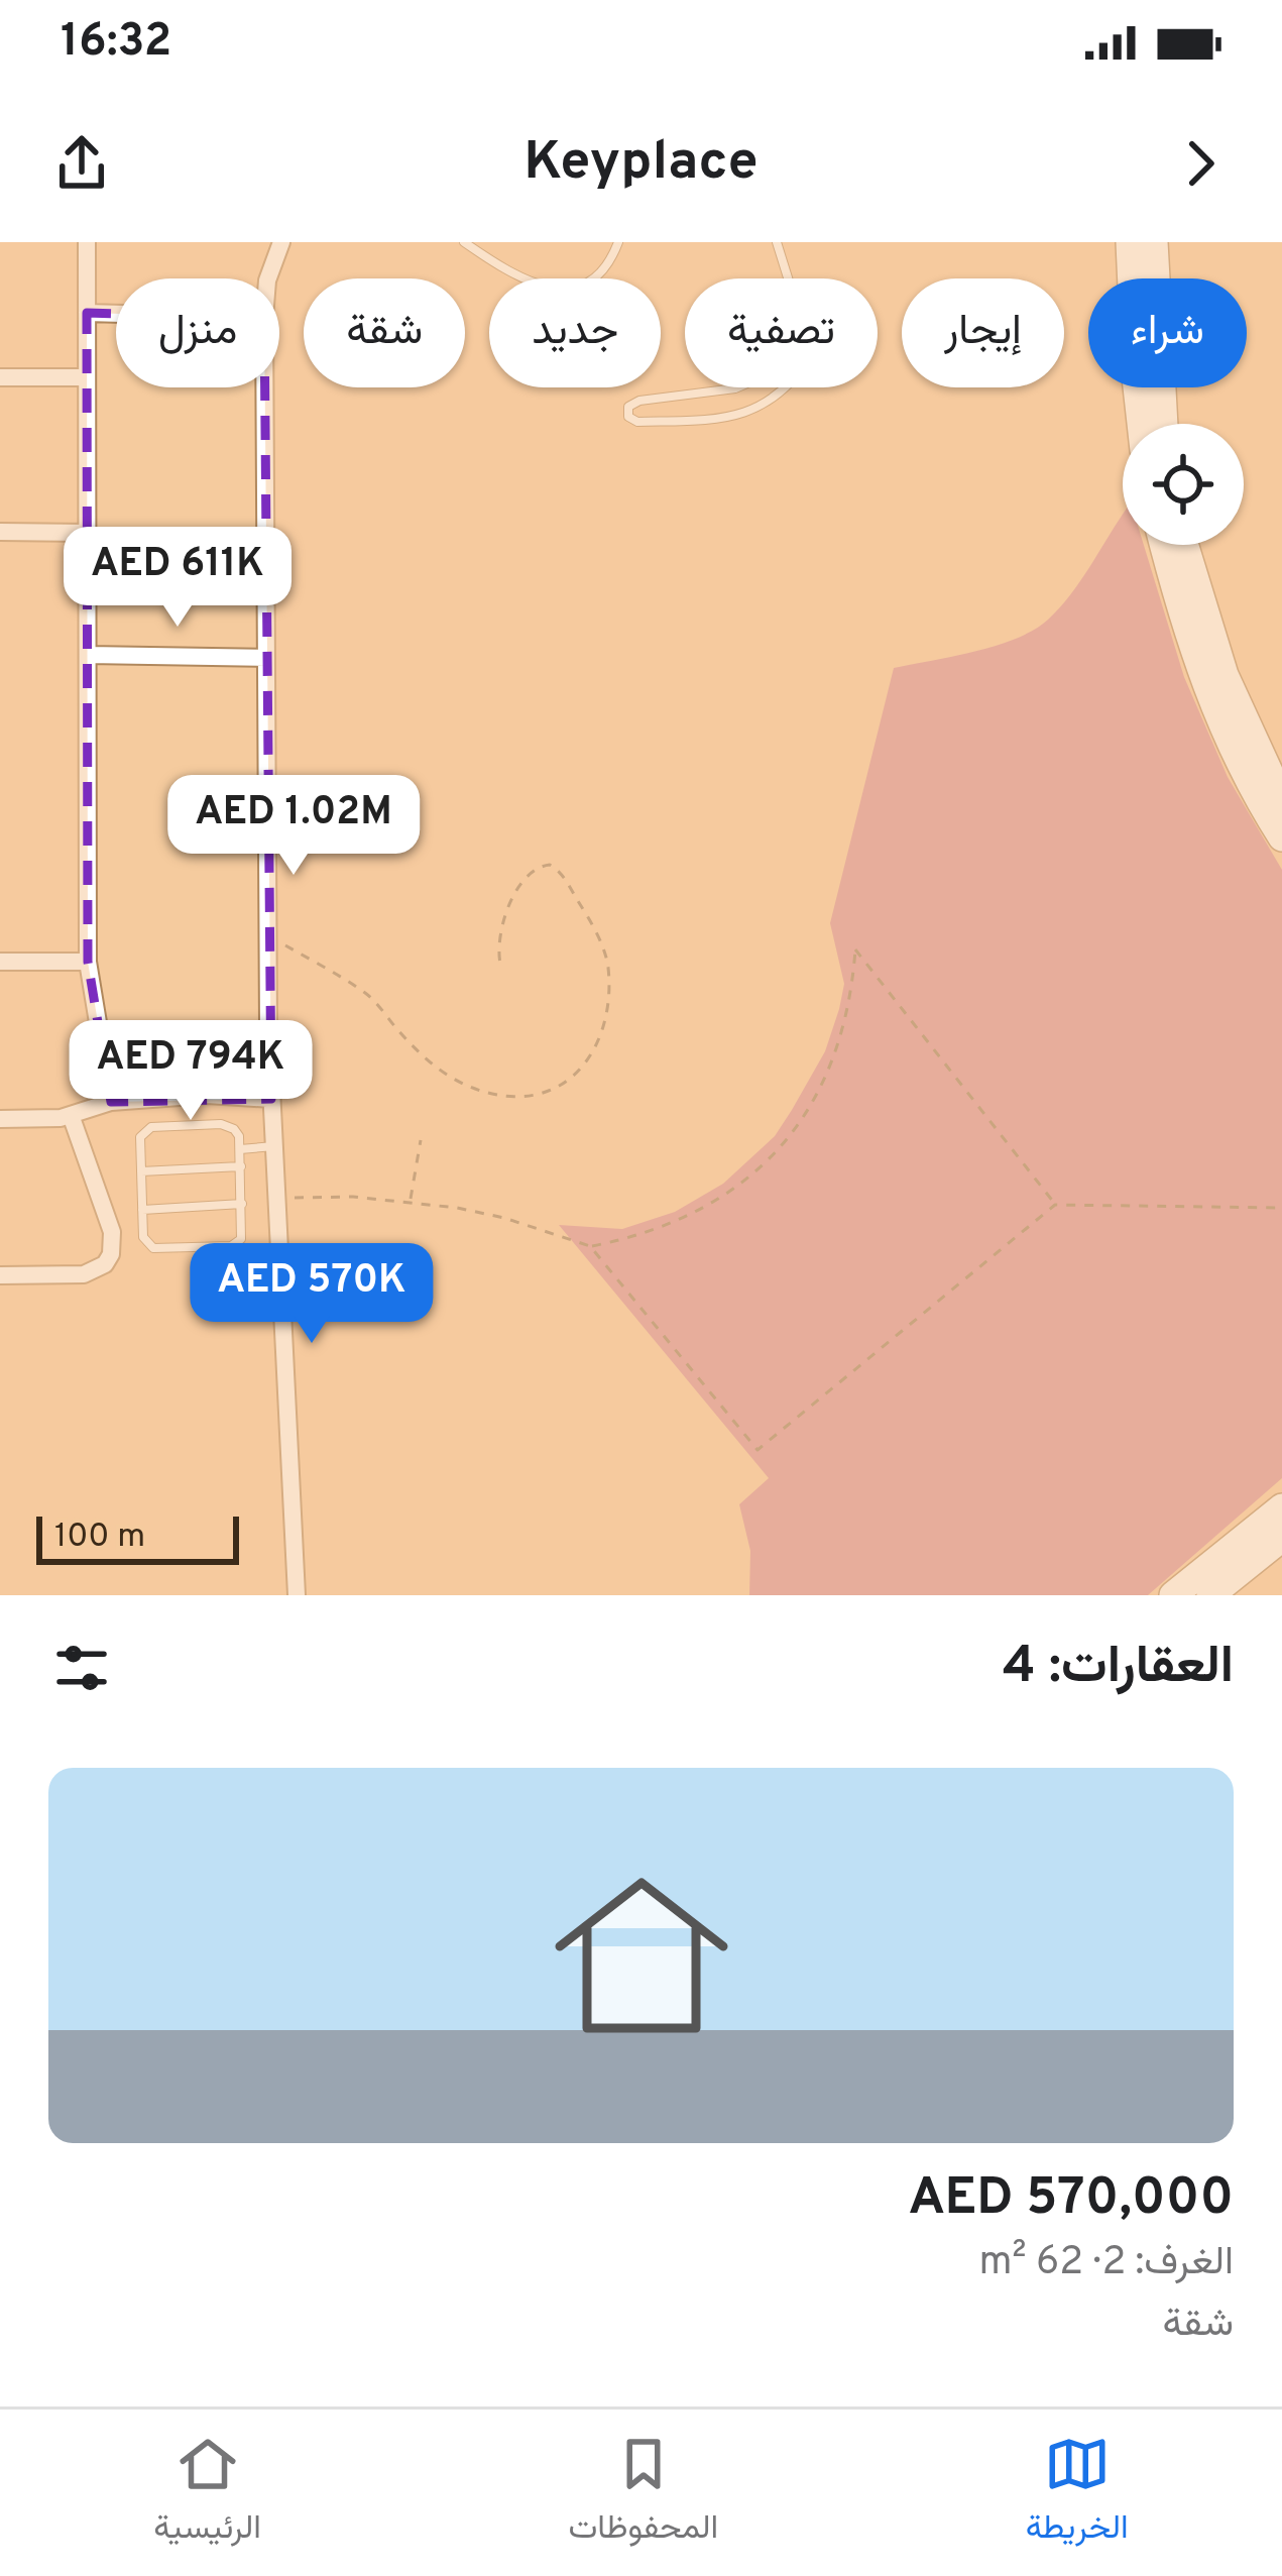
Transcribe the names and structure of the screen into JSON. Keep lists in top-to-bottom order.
{
  "scale_bar": "100 m",
  "page": {
    "status": "16:32",
    "header": "Keyplace",
    "chip": [
      "شراء",
      "إيجار",
      "تصفية",
      "جديد",
      "شقة",
      "منزل"
    ],
    "price": [
      "AED 611K",
      "AED 1.02M",
      "AED 794K",
      "AED 570K"
    ],
    "scale": "100 m",
    "heading": "العقارات: 4",
    "list": [
      {
        "name": "AED 570,000",
        "note": "الغرف: 2 · 62 m² · شقة"
      }
    ],
    "tabs": ["الخريطة", "المحفوظات", "الرئيسية"]
  }
}
